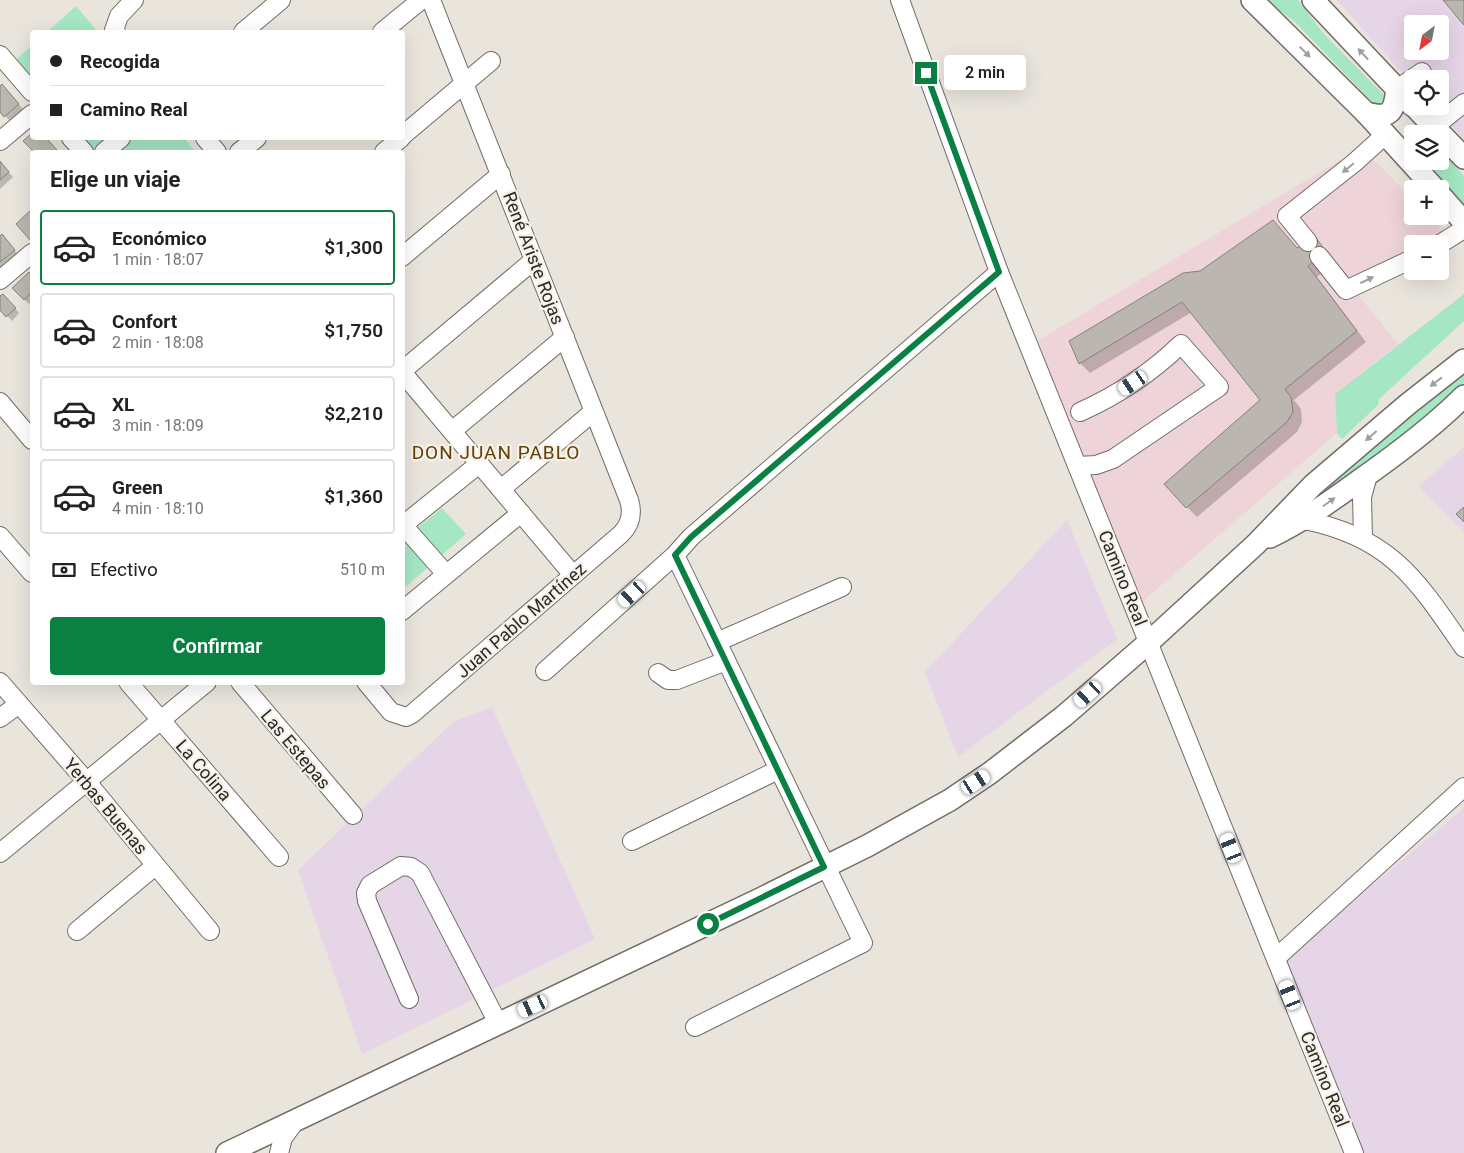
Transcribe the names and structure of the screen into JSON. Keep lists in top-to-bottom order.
{
  "streets": {
    "street": [
      "René Ariste Rojas",
      "Camino Real",
      "Juan Pablo Martínez",
      "Las Estepas",
      "La Colina",
      "Yerbas Buenas"
    ]
  },
  "crossings": [
    ["René Ariste Rojas", "Juan Pablo Martínez"]
  ],
  "districts": ["DON JUAN PABLO"],
  "north": "bottom left",
  "page": {
    "map_buttons": ["+", "−"],
    "banner": ["Recogida", "Camino Real"],
    "bubble": "2 min",
    "heading": "Elige un viaje",
    "list": [
      {
        "name": "Económico",
        "note": "1 min · 18:07",
        "value": "$1,300"
      },
      {
        "name": "Confort",
        "note": "2 min · 18:08",
        "value": "$1,750"
      },
      {
        "name": "XL",
        "note": "3 min · 18:09",
        "value": "$2,210"
      },
      {
        "name": "Green",
        "note": "4 min · 18:10",
        "value": "$1,360"
      }
    ],
    "pay": ["Efectivo", "510 m"],
    "buttons": "Confirmar"
  }
}
